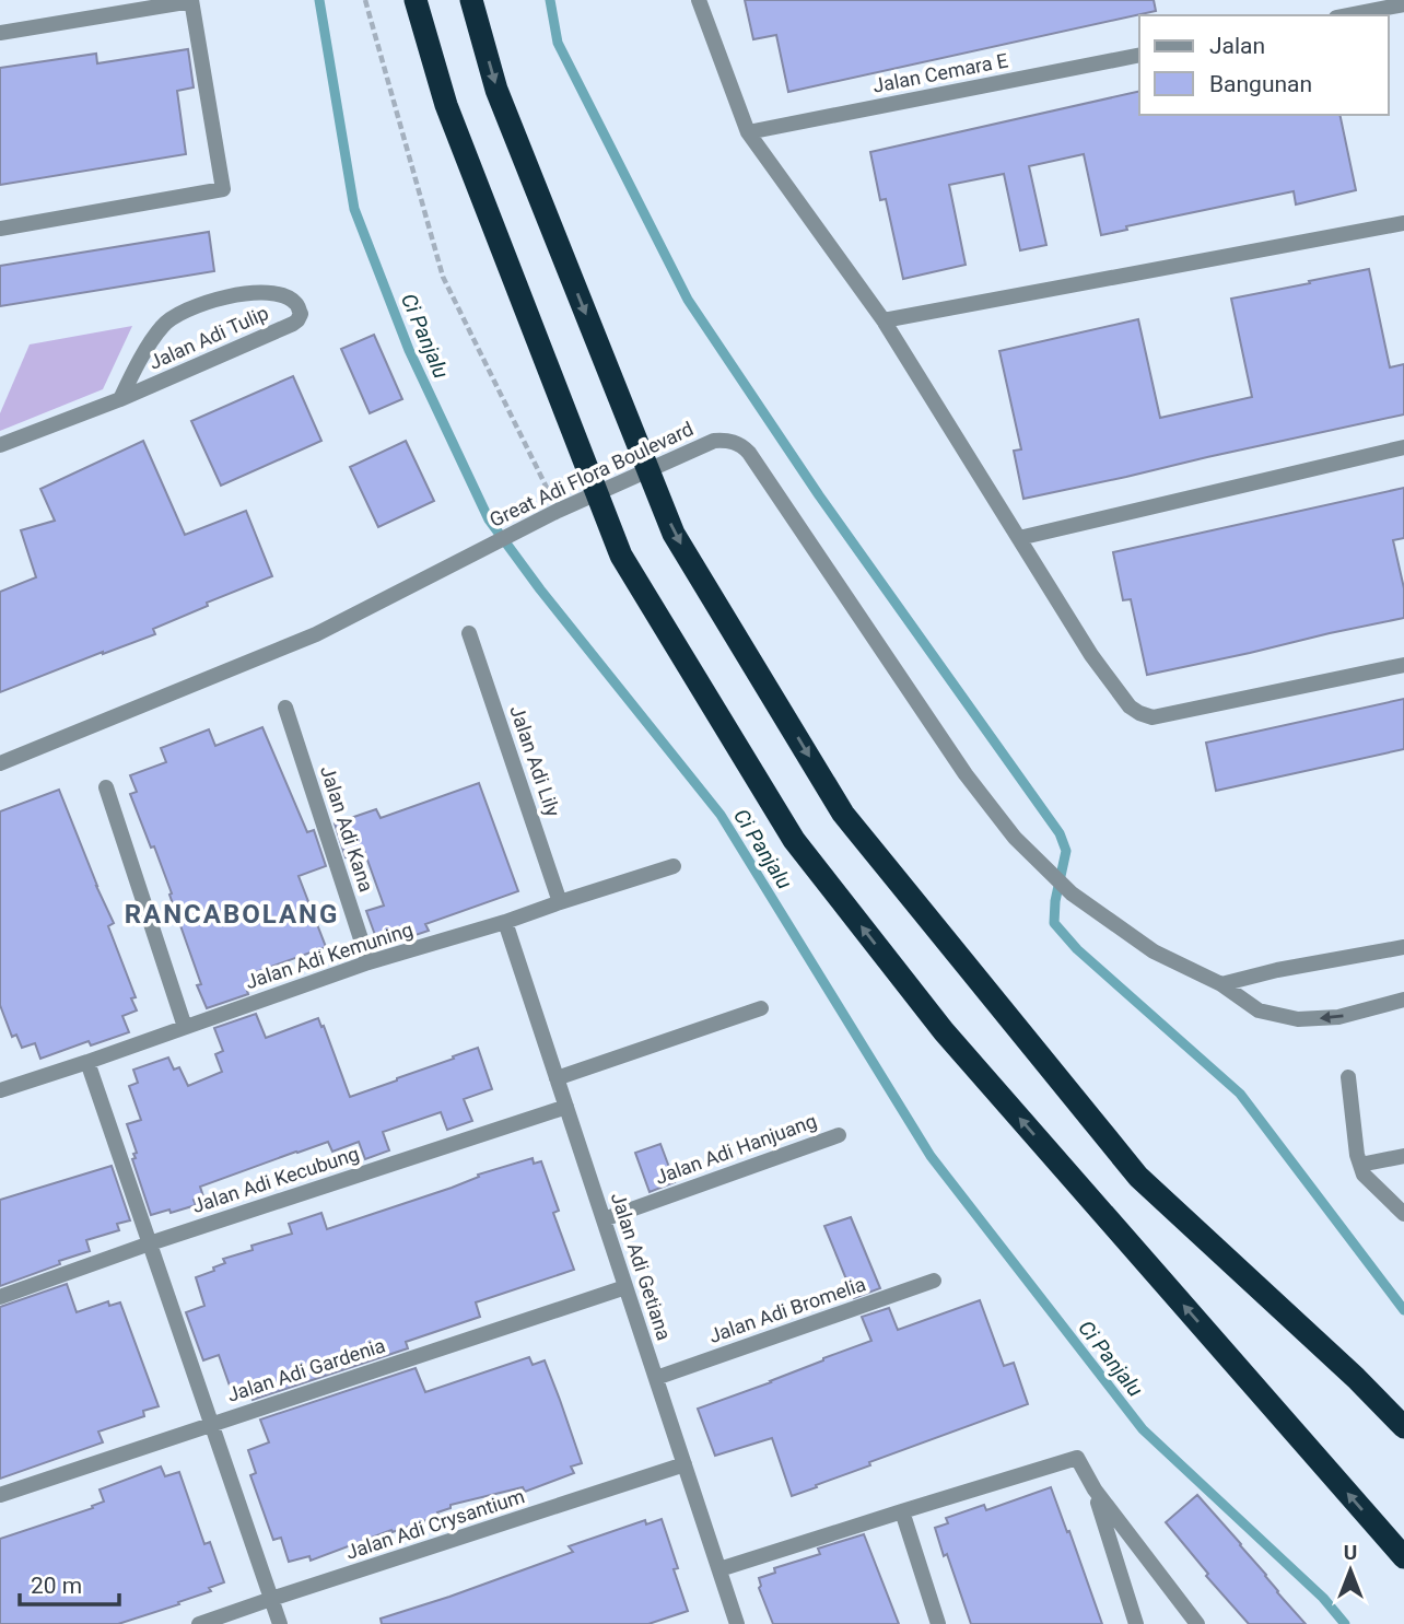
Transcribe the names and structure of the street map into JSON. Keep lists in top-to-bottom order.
{
  "streets": {
    "street": [
      "Jalan Cemara E",
      "Jalan Adi Tulip",
      "Great Adi Flora Boulevard",
      "Jalan Adi Lily",
      "Jalan Adi Kana",
      "Jalan Adi Kemuning",
      "Jalan Adi Hanjuang",
      "Jalan Adi Kecubung",
      "Jalan Adi Getiana",
      "Jalan Adi Bromelia",
      "Jalan Adi Gardenia",
      "Jalan Adi Crysantium"
    ]
  },
  "crossings": [
    ["Jalan Adi Lily", "Jalan Adi Kemuning"],
    ["Jalan Adi Kana", "Jalan Adi Kemuning"],
    ["Jalan Adi Kemuning", "Jalan Adi Getiana"],
    ["Jalan Adi Hanjuang", "Jalan Adi Getiana"],
    ["Jalan Adi Kecubung", "Jalan Adi Getiana"],
    ["Jalan Adi Getiana", "Jalan Adi Bromelia"],
    ["Jalan Adi Getiana", "Jalan Adi Gardenia"],
    ["Jalan Adi Getiana", "Jalan Adi Crysantium"]
  ],
  "districts": ["RANCABOLANG"],
  "water": ["Ci Panjalu"],
  "legend": ["Jalan", "Bangunan"],
  "scale_bar": "20 m",
  "north": "top"
}
